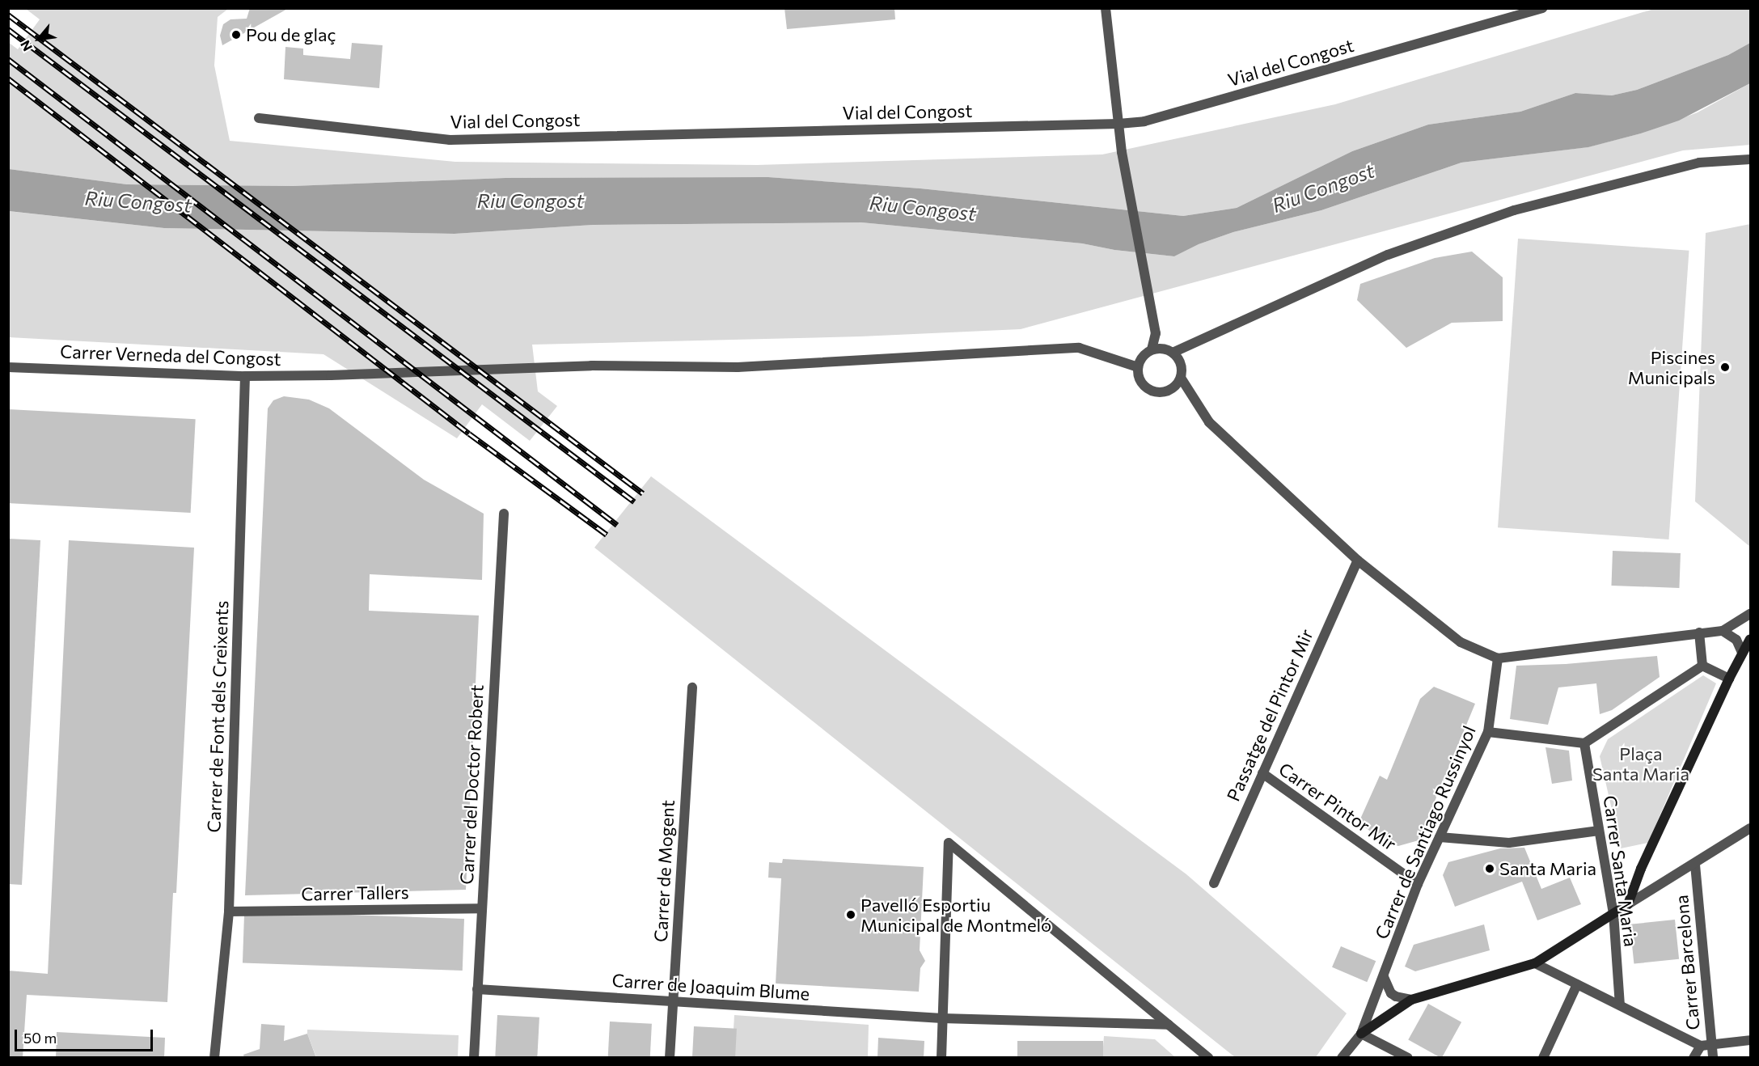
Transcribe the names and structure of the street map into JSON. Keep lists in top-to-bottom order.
{
  "streets": {
    "street": [
      "Vial del Congost",
      "Carrer Verneda del Congost",
      "Passatge del Pintor Mir",
      "Carrer de Font dels Creixents",
      "Carrer del Doctor Robert",
      "Carrer Pintor Mir",
      "Carrer de Santiago Russinyol",
      "Carrer de Mogent",
      "Carrer Santa Maria",
      "Carrer Tallers",
      "Carrer Barcelona",
      "Carrer de Joaquim Blume"
    ]
  },
  "crossings": [
    ["Carrer Verneda del Congost", "Carrer de Font dels Creixents"],
    ["Passatge del Pintor Mir", "Carrer Pintor Mir"],
    ["Carrer de Font dels Creixents", "Carrer Tallers"],
    ["Carrer del Doctor Robert", "Carrer Tallers"],
    ["Carrer del Doctor Robert", "Carrer de Joaquim Blume"],
    ["Carrer Pintor Mir", "Carrer de Santiago Russinyol"],
    ["Carrer de Mogent", "Carrer de Joaquim Blume"]
  ],
  "water": ["Riu Congost"],
  "parks": ["Plaça Santa Maria"],
  "places": [
    "Pou de glaç",
    "Piscines Municipals",
    "Santa Maria",
    "Pavelló Esportiu Municipal de Montmeló"
  ],
  "scale_bar": "50 m",
  "north": "bottom left"
}
